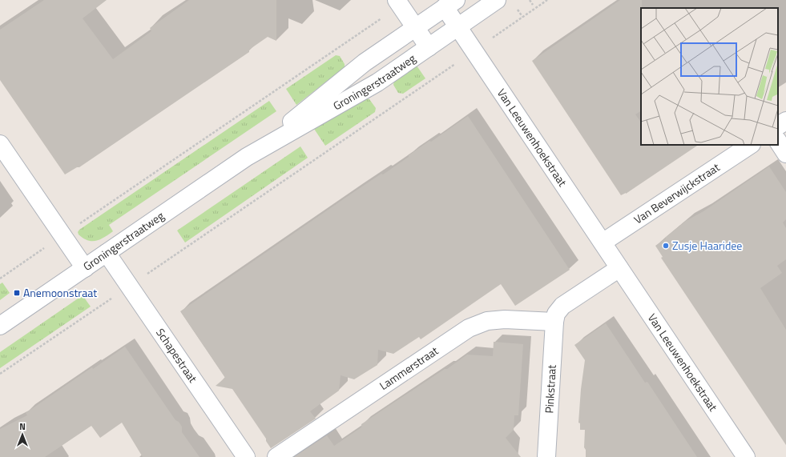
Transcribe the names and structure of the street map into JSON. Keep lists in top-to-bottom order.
{
  "streets": {
    "street": [
      "Groningerstraatweg",
      "Van Leeuwenhoekstraat",
      "Van Beverwijckstraat",
      "Schapestraat",
      "Lammerstraat",
      "Pinkstraat"
    ]
  },
  "crossings": [
    ["Groningerstraatweg", "Van Leeuwenhoekstraat"],
    ["Groningerstraatweg", "Schapestraat"],
    ["Van Leeuwenhoekstraat", "Van Beverwijckstraat"],
    ["Lammerstraat", "Pinkstraat"]
  ],
  "places": {
    "other": ["Zusje Haaridee"],
    "transit": ["Anemoonstraat"]
  },
  "north": "top"
}
